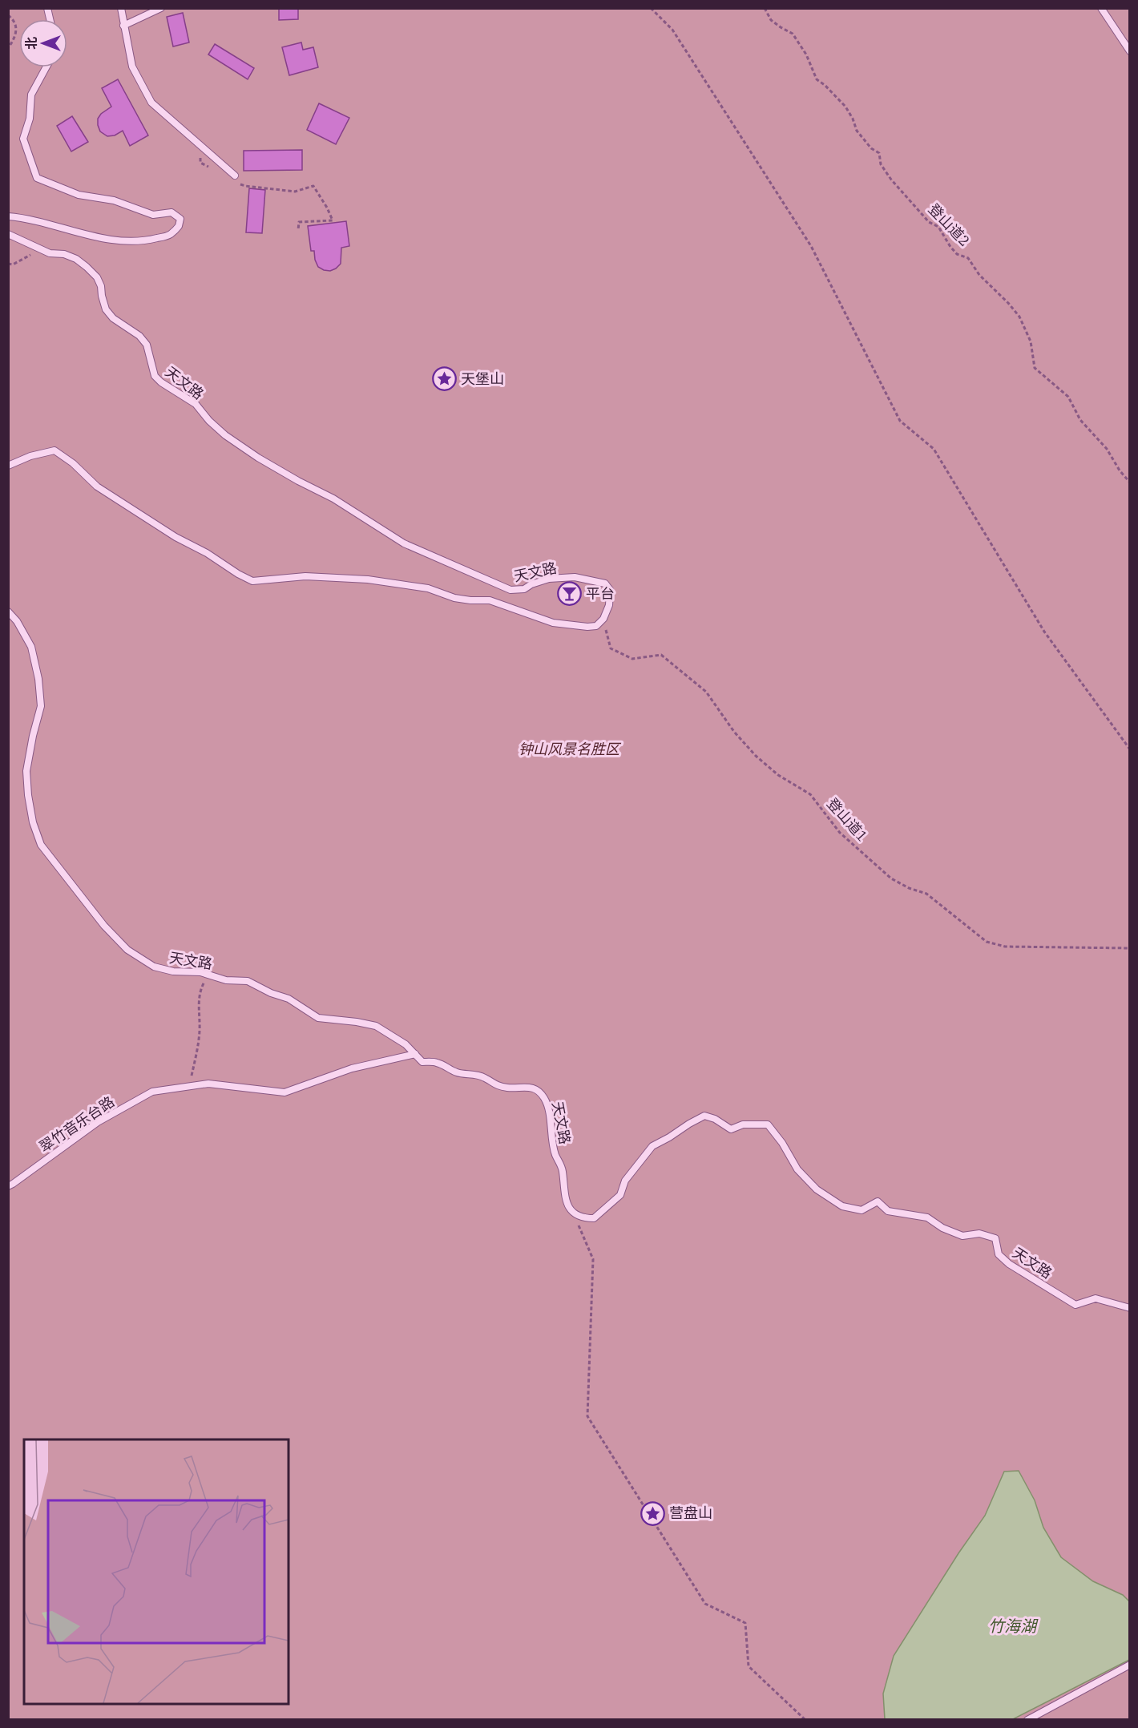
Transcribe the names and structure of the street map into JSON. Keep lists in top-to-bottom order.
{
  "streets": {
    "lane": ["天文路", "翠竹音乐台路"],
    "path": ["登山道2", "登山道1"]
  },
  "crossings": [
    ["天文路", "登山道1"],
    ["天文路", "翠竹音乐台路"]
  ],
  "water": ["竹海湖"],
  "parks": ["钟山风景名胜区"],
  "places": {
    "place": ["天堡山", "营盘山"],
    "bar": ["平台"]
  },
  "north": "left"
}
